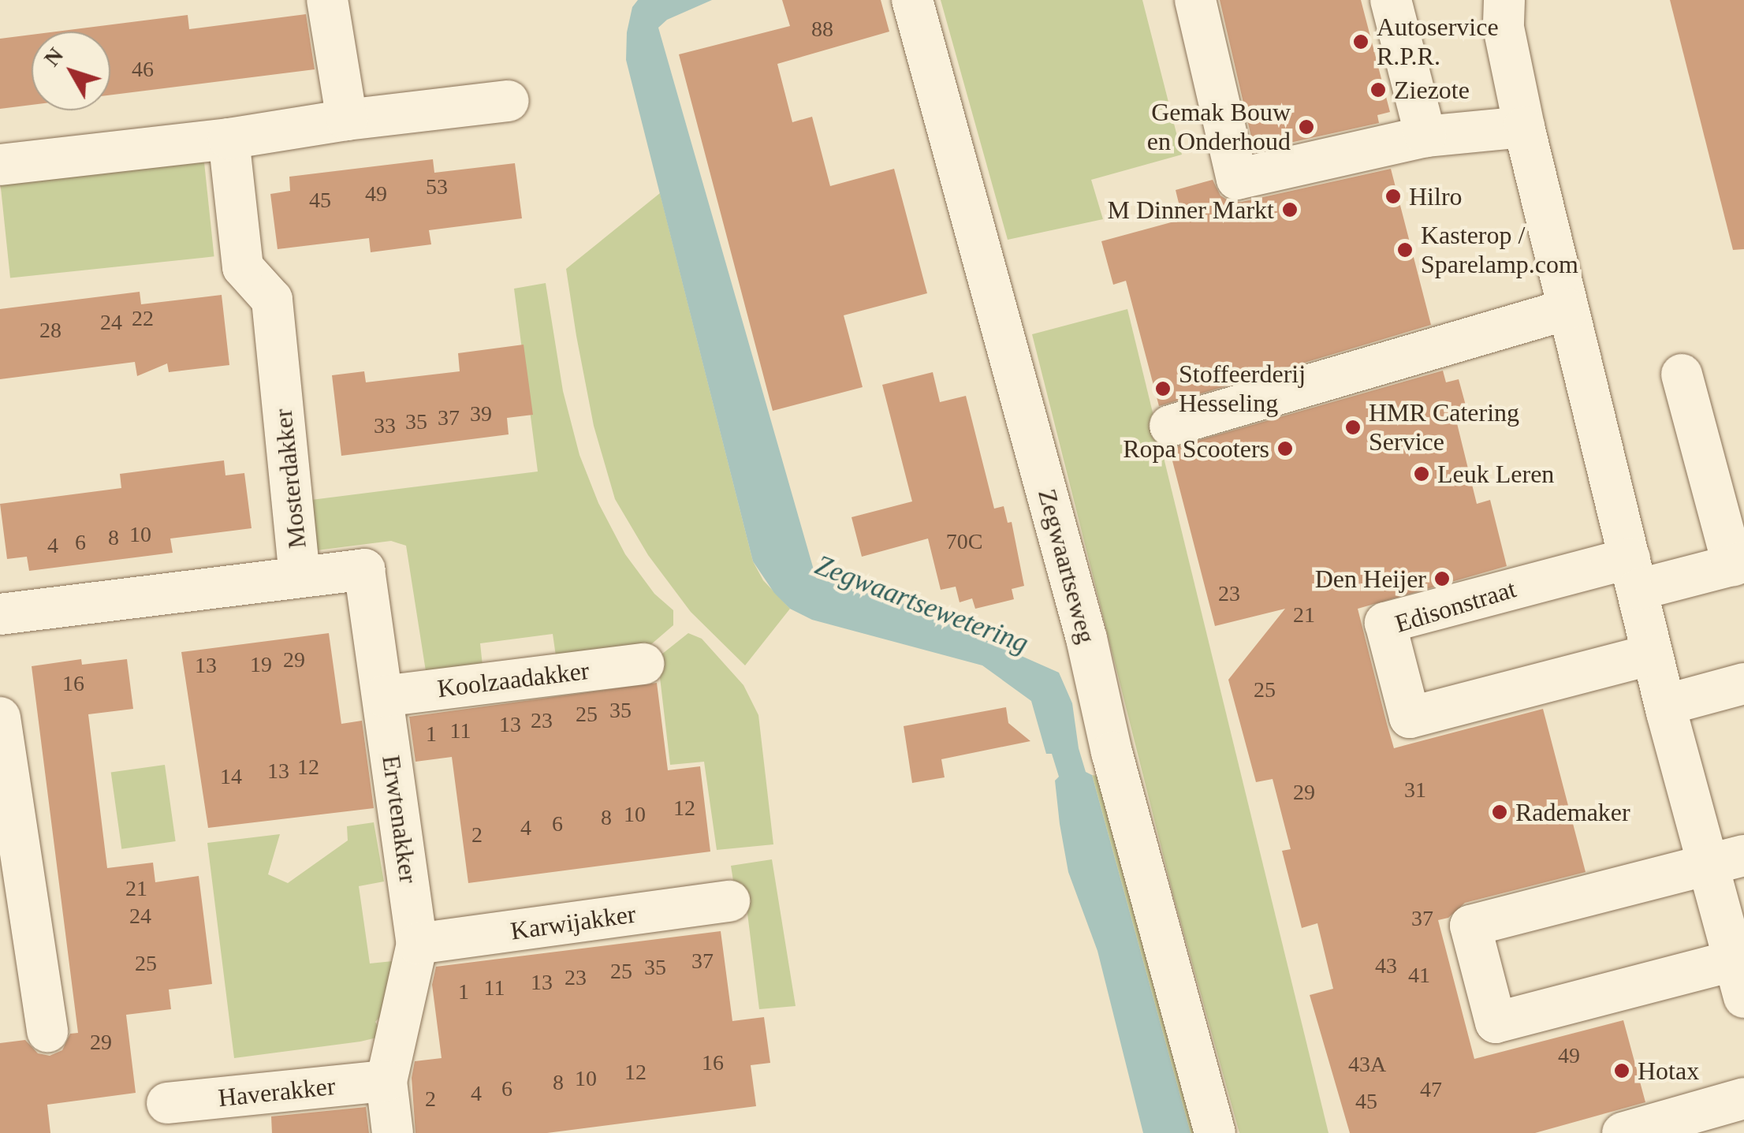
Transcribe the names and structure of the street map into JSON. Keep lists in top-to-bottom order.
{
  "streets": {
    "street": [
      "Mosterdakker",
      "Zegwaartseweg",
      "Edisonstraat",
      "Koolzaadakker",
      "Erwtenakker",
      "Karwijakker",
      "Haverakker"
    ]
  },
  "crossings": [
    ["Mosterdakker", "Erwtenakker"],
    ["Koolzaadakker", "Erwtenakker"],
    ["Erwtenakker", "Karwijakker"],
    ["Erwtenakker", "Haverakker"]
  ],
  "water": ["Zegwaartsewetering"],
  "places": [
    "Autoservice R.P.R.",
    "Ziezote",
    "Gemak Bouw en Onderhoud",
    "Hilro",
    "M Dinner Markt",
    "Kasterop / Sparelamp.com",
    "Stoffeerderij Hesseling",
    "HMR Catering Service",
    "Ropa Scooters",
    "Leuk Leren",
    "Den Heijer",
    "Rademaker",
    "Hotax"
  ],
  "house_numbers": [
    "88",
    "46",
    "53",
    "49",
    "45",
    "22",
    "24",
    "28",
    "39",
    "37",
    "35",
    "33",
    "10",
    "8",
    "70C",
    "6",
    "4",
    "23",
    "21",
    "29",
    "19",
    "13",
    "16",
    "25",
    "35",
    "25",
    "23",
    "13",
    "11",
    "1",
    "12",
    "13",
    "14",
    "31",
    "29",
    "12",
    "10",
    "8",
    "6",
    "4",
    "2",
    "21",
    "24",
    "37",
    "37",
    "25",
    "43",
    "35",
    "25",
    "41",
    "23",
    "13",
    "11",
    "1",
    "29",
    "49",
    "16",
    "43A",
    "12",
    "10",
    "8",
    "6",
    "47",
    "4",
    "2",
    "45"
  ],
  "north": "top left"
}
